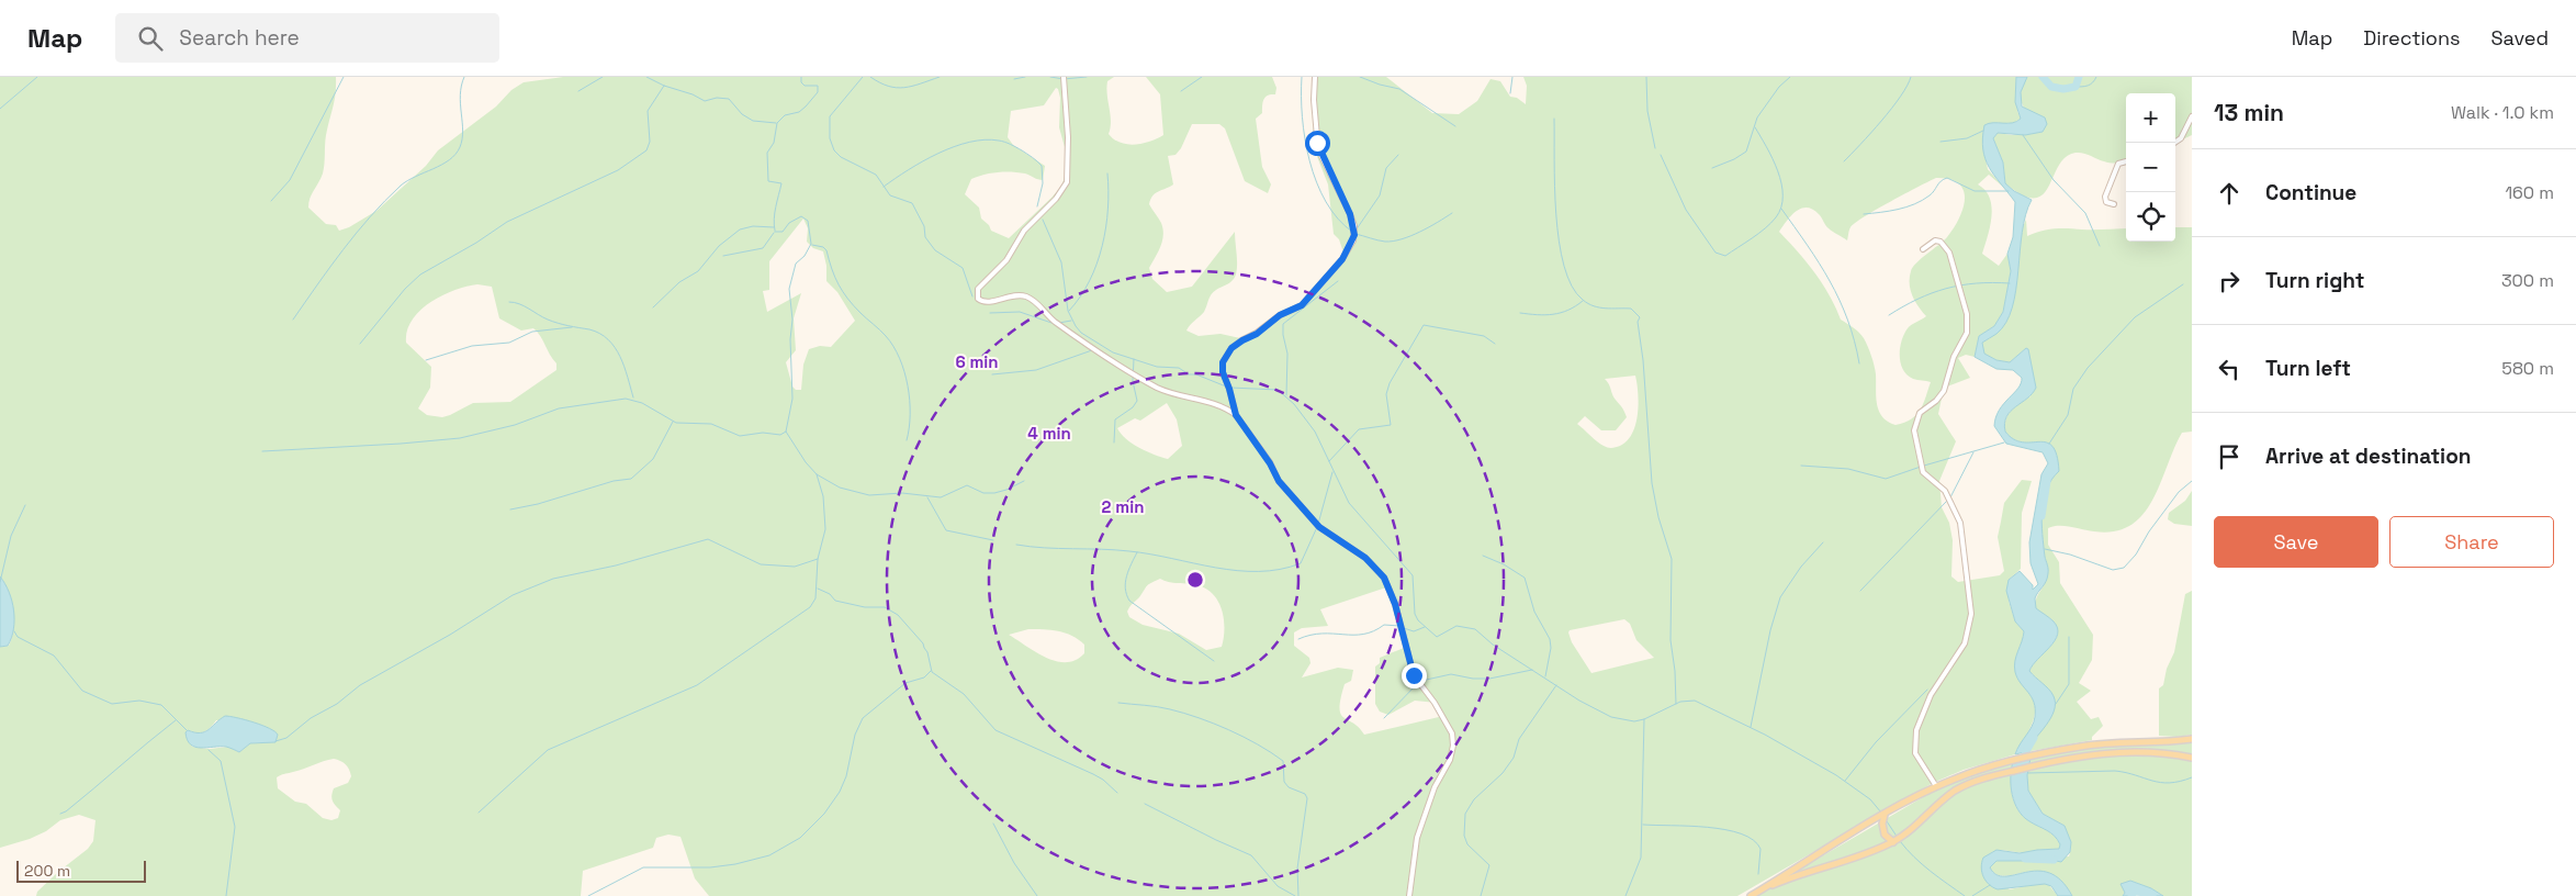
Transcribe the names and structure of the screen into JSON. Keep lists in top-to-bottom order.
{
  "scale_bar": "200 m",
  "page": {
    "header": "Map",
    "search": "Search here",
    "nav": ["Map", "Directions", "Saved"],
    "heading": ["13 min", "Walk · 1.0 km"],
    "map_buttons": ["+", "−"],
    "list": [
      ["Continue", "160 m"],
      ["Turn right", "300 m"],
      ["Turn left", "580 m"],
      "Arrive at destination"
    ],
    "buttons": ["Save", "Share"],
    "scale": "200 m"
  },
  "rings": ["6 min", "4 min", "2 min"]
}
